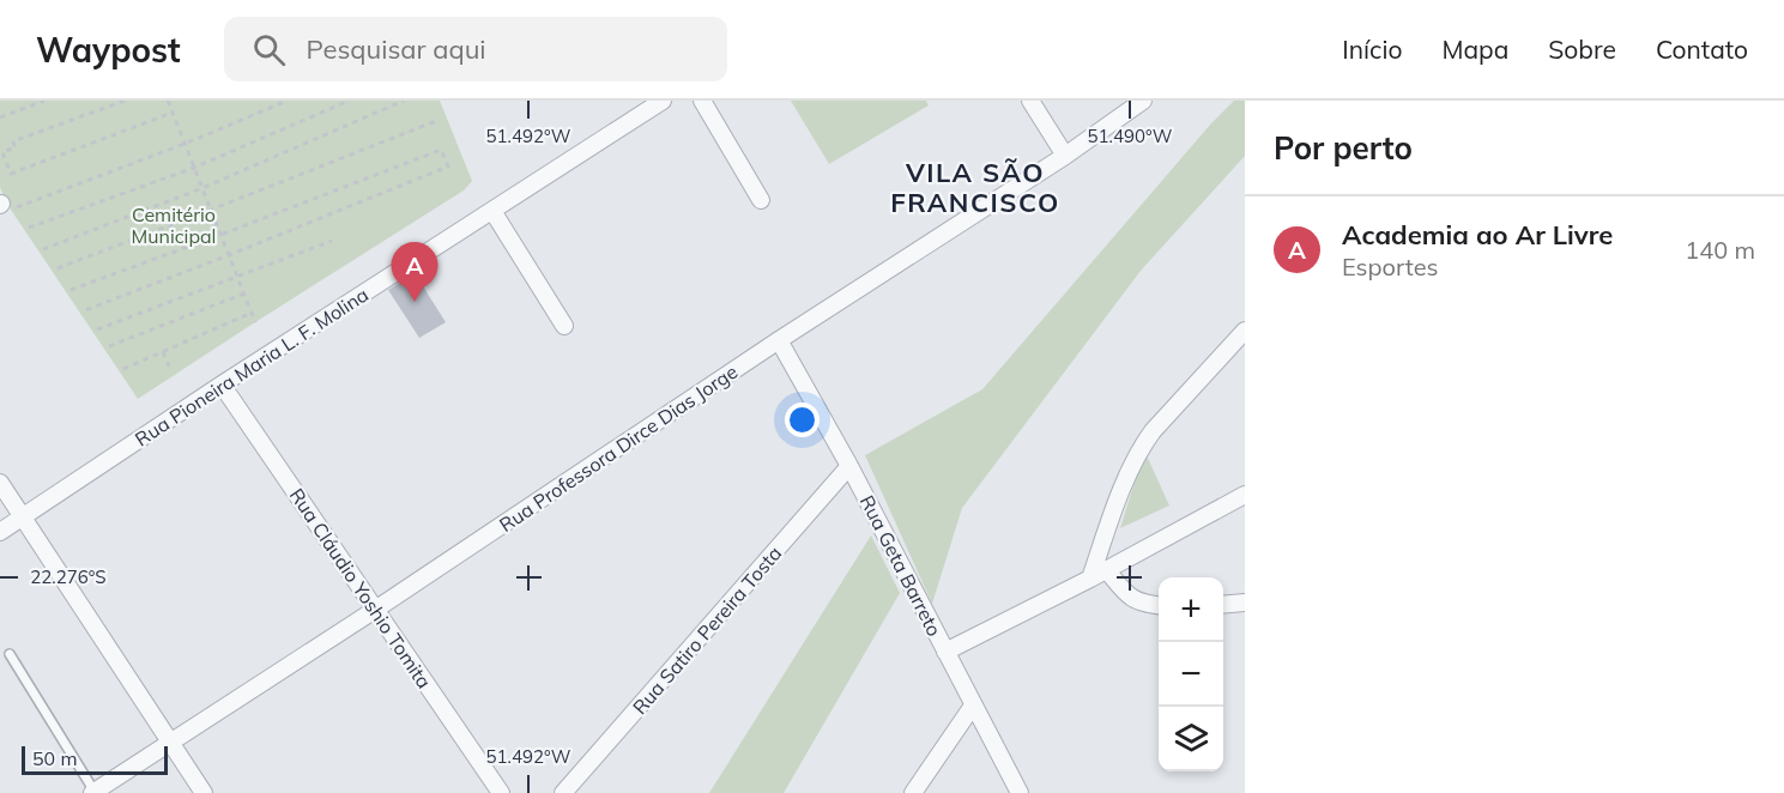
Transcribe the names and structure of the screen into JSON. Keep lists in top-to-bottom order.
{
  "streets": {
    "street": [
      "Rua Pioneira Maria L. F. Molina",
      "Rua Professora Dirce Dias Jorge",
      "Rua Geta Barreto",
      "Rua Cláudio Yoshio Tomita",
      "Rua Satiro Pereira Tosta"
    ]
  },
  "crossings": [
    ["Rua Pioneira Maria L. F. Molina", "Rua Cláudio Yoshio Tomita"],
    ["Rua Professora Dirce Dias Jorge", "Rua Geta Barreto"],
    ["Rua Professora Dirce Dias Jorge", "Rua Cláudio Yoshio Tomita"],
    ["Rua Geta Barreto", "Rua Satiro Pereira Tosta"]
  ],
  "districts": ["VILA SÃO FRANCISCO"],
  "parks": ["Cemitério Municipal"],
  "scale_bar": "50 m",
  "page": {
    "header": "Waypost",
    "search": "Pesquisar aqui",
    "nav": [
      "Início",
      "Mapa",
      "Sobre",
      "Contato"
    ],
    "heading": "Por perto",
    "list": [
      {
        "mark": "A",
        "name": "Academia ao Ar Livre",
        "note": "Esportes",
        "value": "140 m"
      }
    ],
    "pins": "A",
    "map_buttons": ["+", "−"],
    "scale": "50 m"
  },
  "coordinates": ["51.492°W", "51.490°W", "22.276°S"]
}
